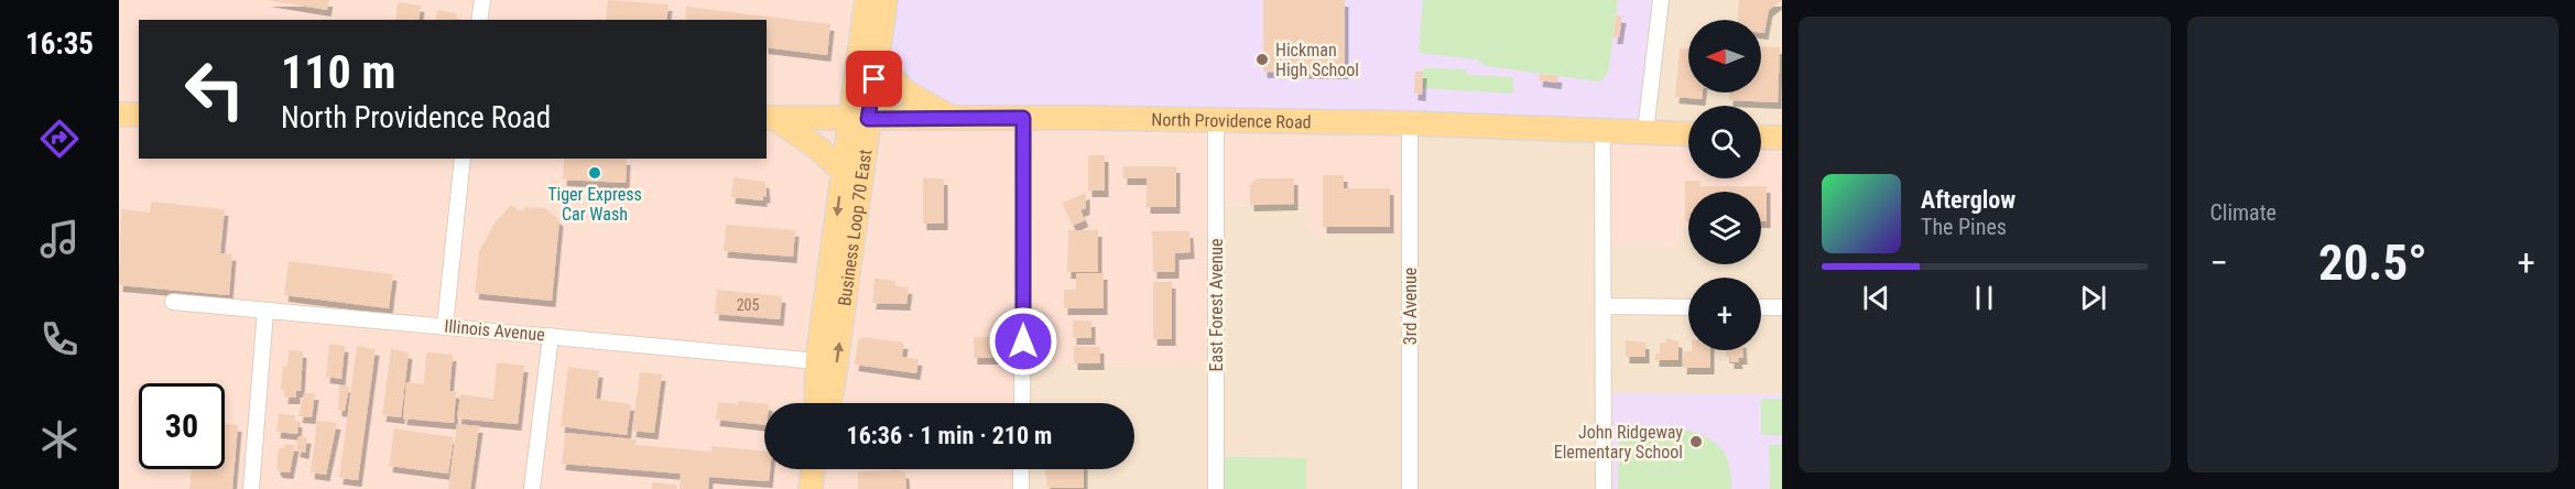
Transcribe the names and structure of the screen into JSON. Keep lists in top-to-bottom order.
{
  "streets": {
    "main road": ["North Providence Road", "Business Loop 70 East"],
    "street": ["East Forest Avenue", "3rd Avenue", "Illinois Avenue"]
  },
  "crossings": [
    ["North Providence Road", "Business Loop 70 East"],
    ["North Providence Road", "East Forest Avenue"],
    ["North Providence Road", "3rd Avenue"],
    ["Business Loop 70 East", "Illinois Avenue"]
  ],
  "places": ["Hickman High School", "Tiger Express Car Wash", "John Ridgeway Elementary School"],
  "house_numbers": ["205"],
  "north": "left",
  "page": {
    "tabs": "16:35",
    "tile": "Climate",
    "map_buttons": "+",
    "turn": ["110 m", "North Providence Road"],
    "song": ["Afterglow", "The Pines"],
    "heat": ["−", "20.5°", "+"],
    "limit": "30",
    "trip": "16:36 · 1 min · 210 m"
  }
}
